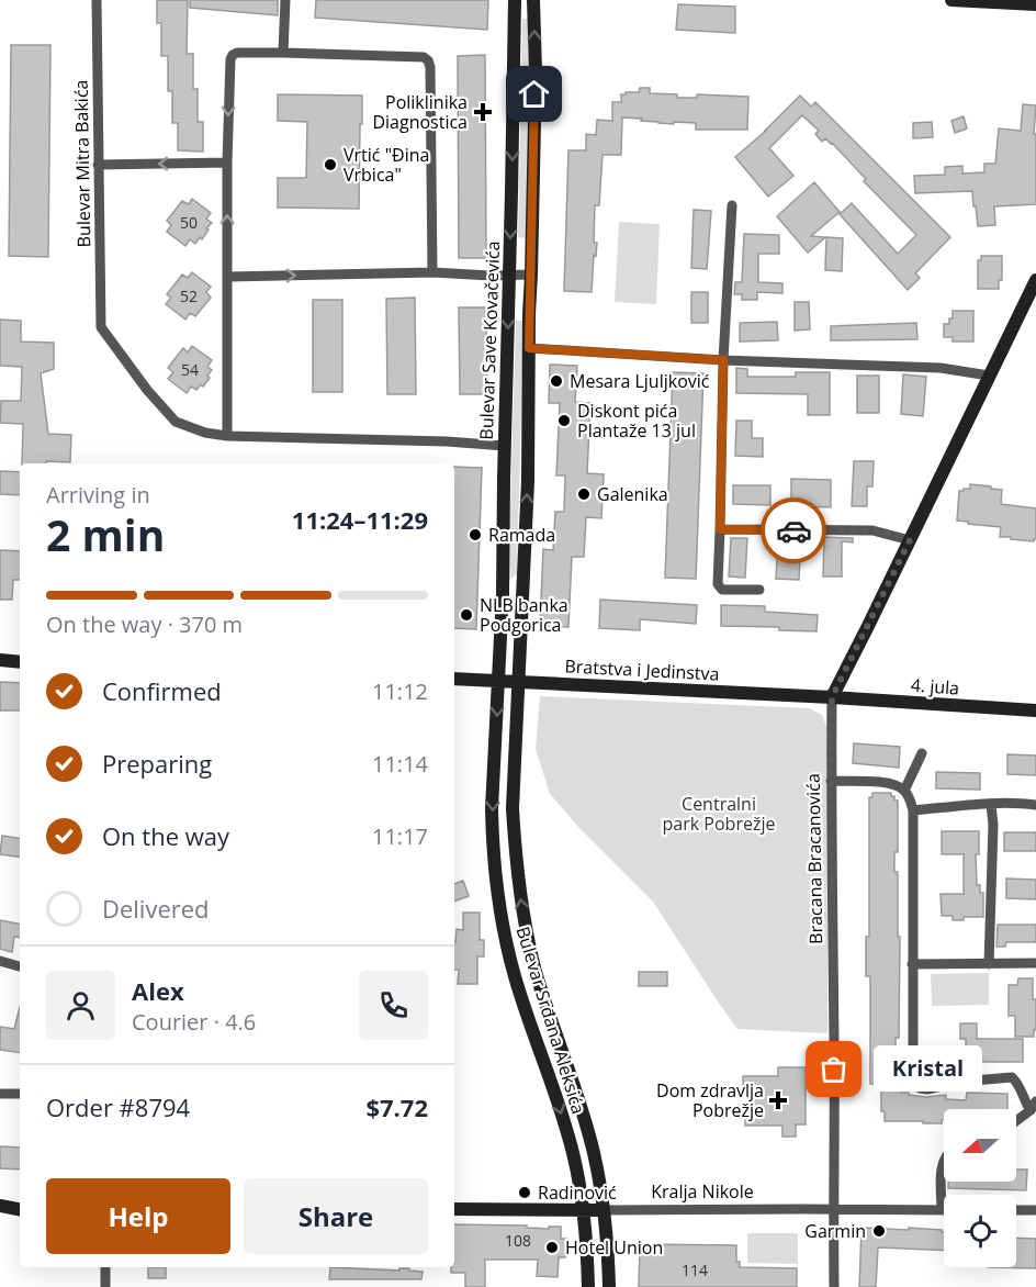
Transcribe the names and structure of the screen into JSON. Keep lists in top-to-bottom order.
{
  "streets": {
    "main road": [
      "Bulevar Save Kovačevića",
      "Bratstva i Jedinstva",
      "4. jula",
      "Bracana Bracanovića",
      "Bulevar Srđana Aleksića",
      "Kralja Nikole"
    ],
    "street": ["Bulevar Mitra Bakića"]
  },
  "crossings": [
    ["Bulevar Save Kovačevića", "Bratstva i Jedinstva"],
    ["Bulevar Save Kovačevića", "Bulevar Srđana Aleksića"],
    ["Bratstva i Jedinstva", "4. jula"],
    ["Bratstva i Jedinstva", "Bracana Bracanovića"],
    ["Bratstva i Jedinstva", "Bulevar Srđana Aleksića"],
    ["4. jula", "Bracana Bracanovića"],
    ["Bracana Bracanovića", "Kralja Nikole"],
    ["Bulevar Srđana Aleksića", "Kralja Nikole"]
  ],
  "parks": ["Centralni park Pobrežje"],
  "places": {
    "health": ["Poliklinika Diagnostica", "Dom zdravlja Pobrežje"],
    "other": [
      "Vrtić \"Đina Vrbica\"",
      "Mesara Ljuljković",
      "Diskont pića Plantaže 13 jul",
      "Galenika",
      "Ramada",
      "NLB banka Podgorica",
      "Kristal",
      "Radinović",
      "Garmin",
      "Hotel Union"
    ]
  },
  "house_numbers": [
    "50",
    "52",
    "54",
    "108",
    "114"
  ],
  "north": "left",
  "page": {
    "heading": ["2 min", "Arriving in", "11:24–11:29"],
    "panel": [
      "Alex",
      "Courier · 4.6",
      "Order #8794",
      "$7.72"
    ],
    "bar": "On the way · 370 m",
    "list": [
      ["Confirmed", "11:12"],
      ["Preparing", "11:14"],
      ["On the way", "11:17"],
      "Delivered"
    ],
    "bubble": "Kristal",
    "buttons": ["Help", "Share"]
  }
}
